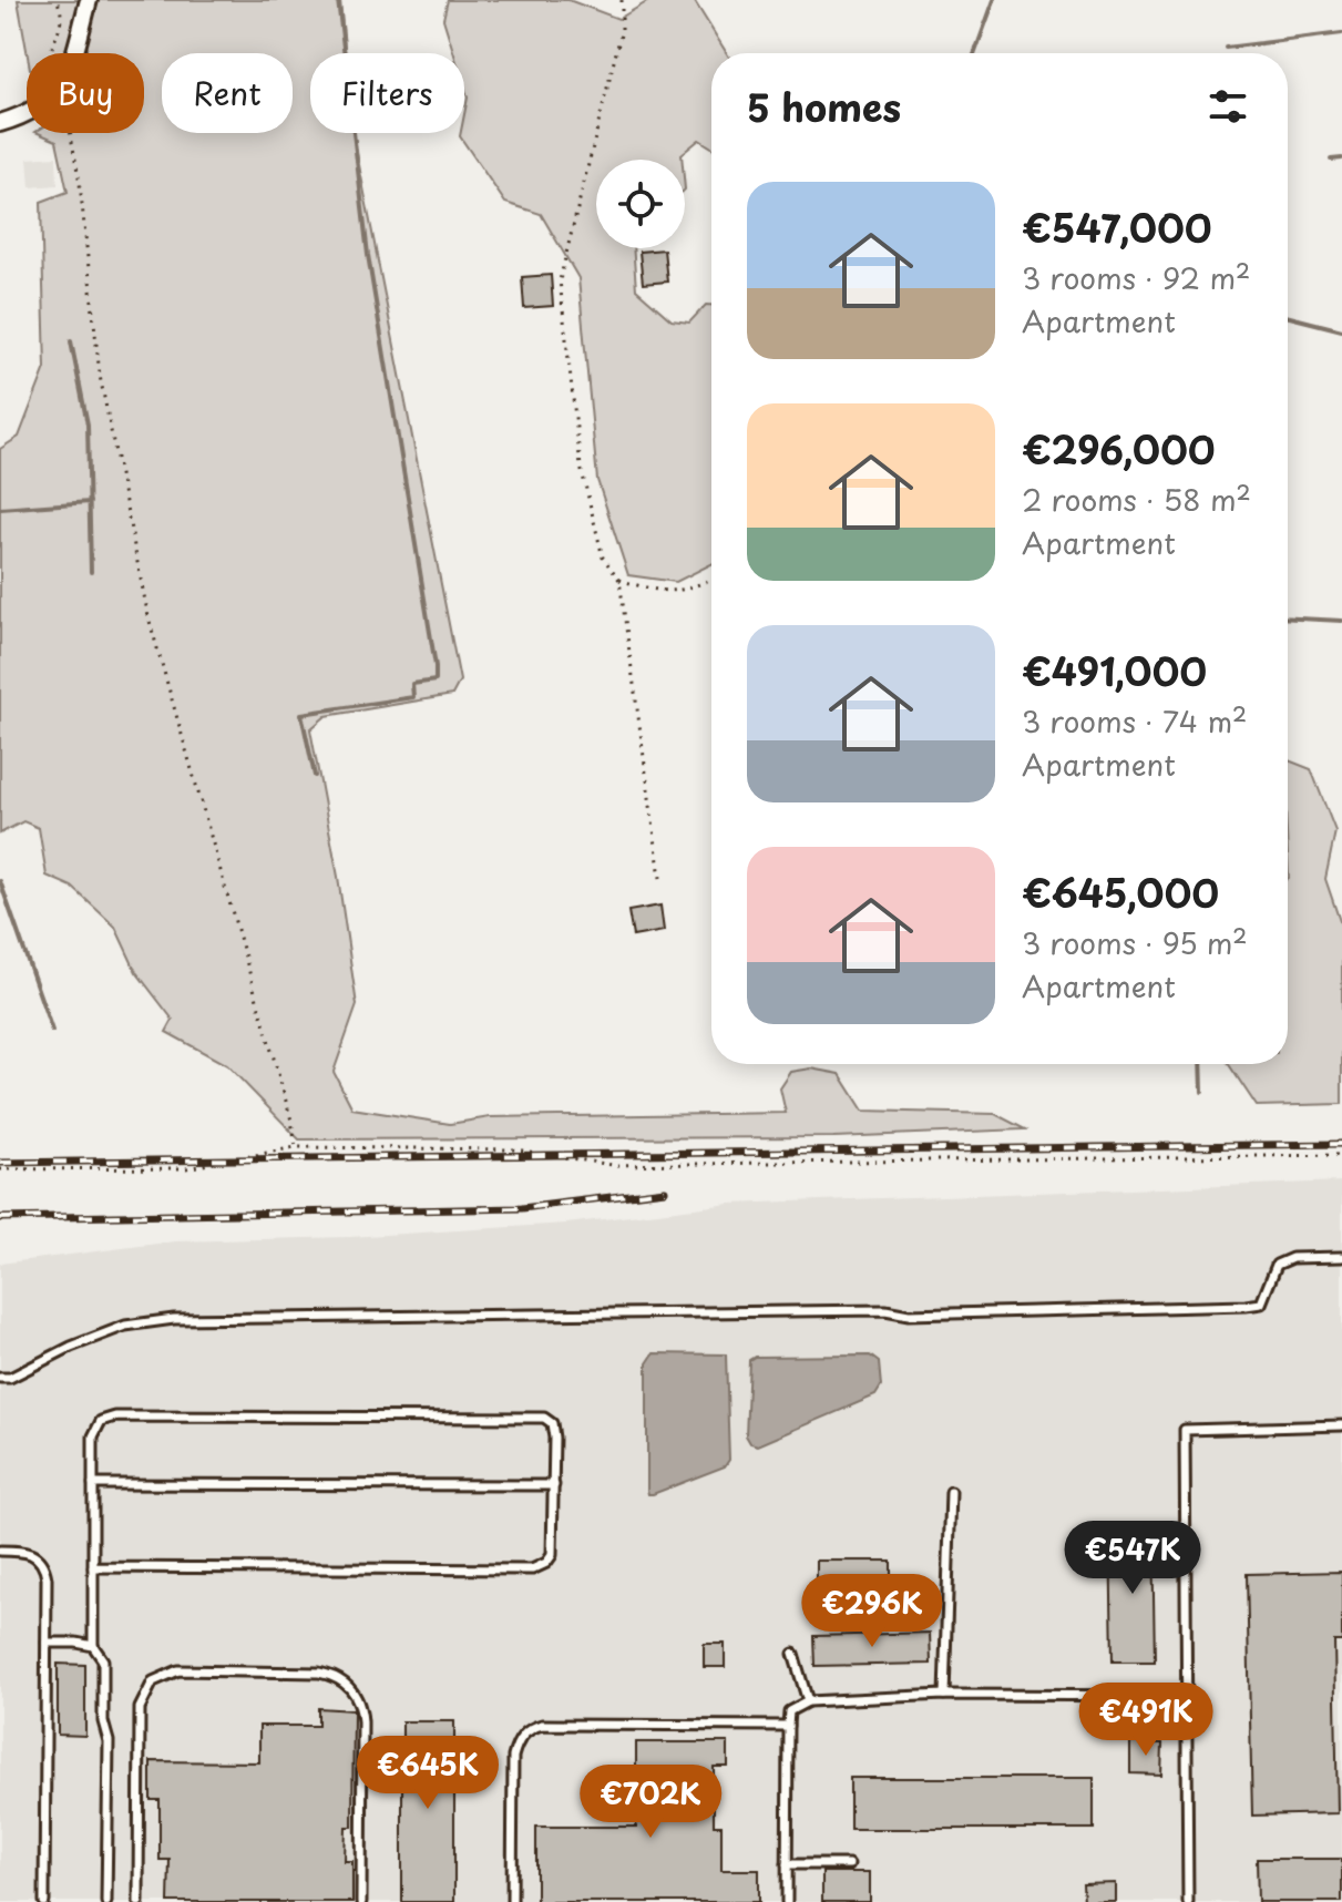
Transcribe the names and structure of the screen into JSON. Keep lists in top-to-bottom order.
{
  "page": {
    "chip": ["Buy", "Rent", "Filters"],
    "heading": "5 homes",
    "list": [
      {
        "name": "€547,000",
        "note": "3 rooms · 92 m² · Apartment"
      },
      {
        "name": "€296,000",
        "note": "2 rooms · 58 m² · Apartment"
      },
      {
        "name": "€491,000",
        "note": "3 rooms · 74 m² · Apartment"
      },
      {
        "name": "€645,000",
        "note": "3 rooms · 95 m² · Apartment"
      }
    ],
    "price": [
      "€547K",
      "€296K",
      "€491K",
      "€645K",
      "€702K"
    ]
  }
}
